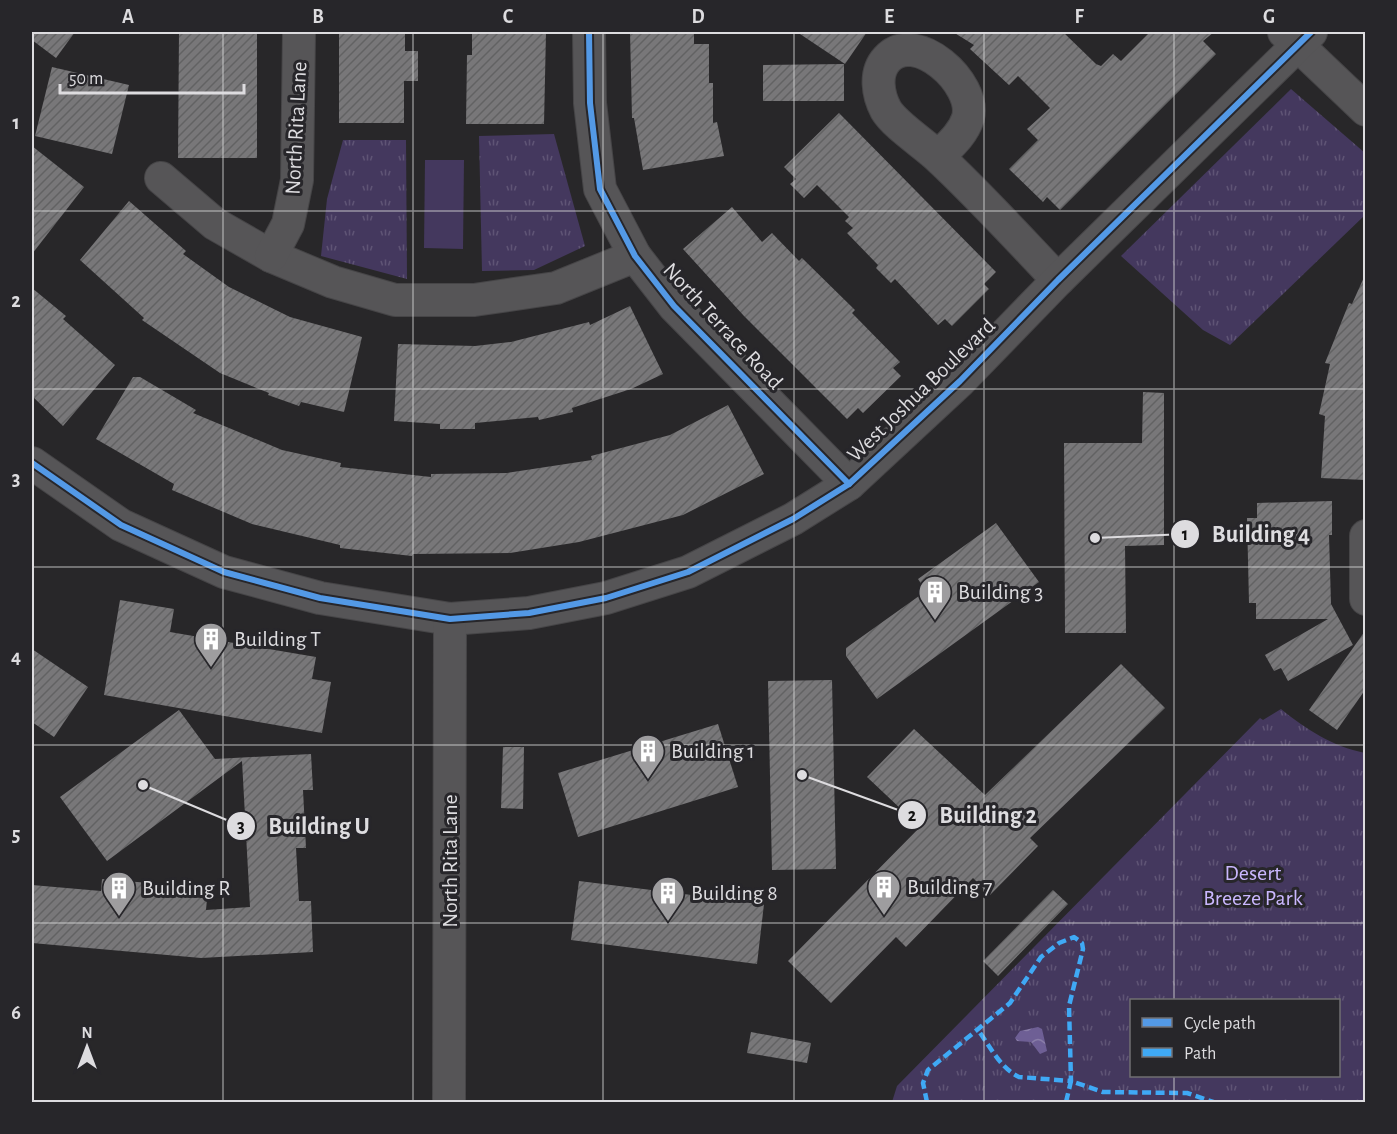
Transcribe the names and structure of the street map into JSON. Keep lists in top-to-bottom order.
{
  "streets": {
    "street": ["North Rita Lane", "North Terrace Road", "West Joshua Boulevard"]
  },
  "crossings": [
    ["North Rita Lane", "West Joshua Boulevard"],
    ["North Terrace Road", "West Joshua Boulevard"]
  ],
  "parks": ["Desert Breeze Park"],
  "places": {
    "other": ["Building 4", "Building 2", "Building U"],
    "building": [
      "Building 3",
      "Building T",
      "Building 1",
      "Building 7",
      "Building R",
      "Building 8"
    ]
  },
  "legend": ["Cycle path", "Path"],
  "scale_bar": "50 m",
  "north": "top",
  "grid": {
    "columns": [
      "A",
      "B",
      "C",
      "D",
      "E",
      "F",
      "G"
    ],
    "rows": [
      "1",
      "2",
      "3",
      "4",
      "5",
      "6"
    ]
  }
}
